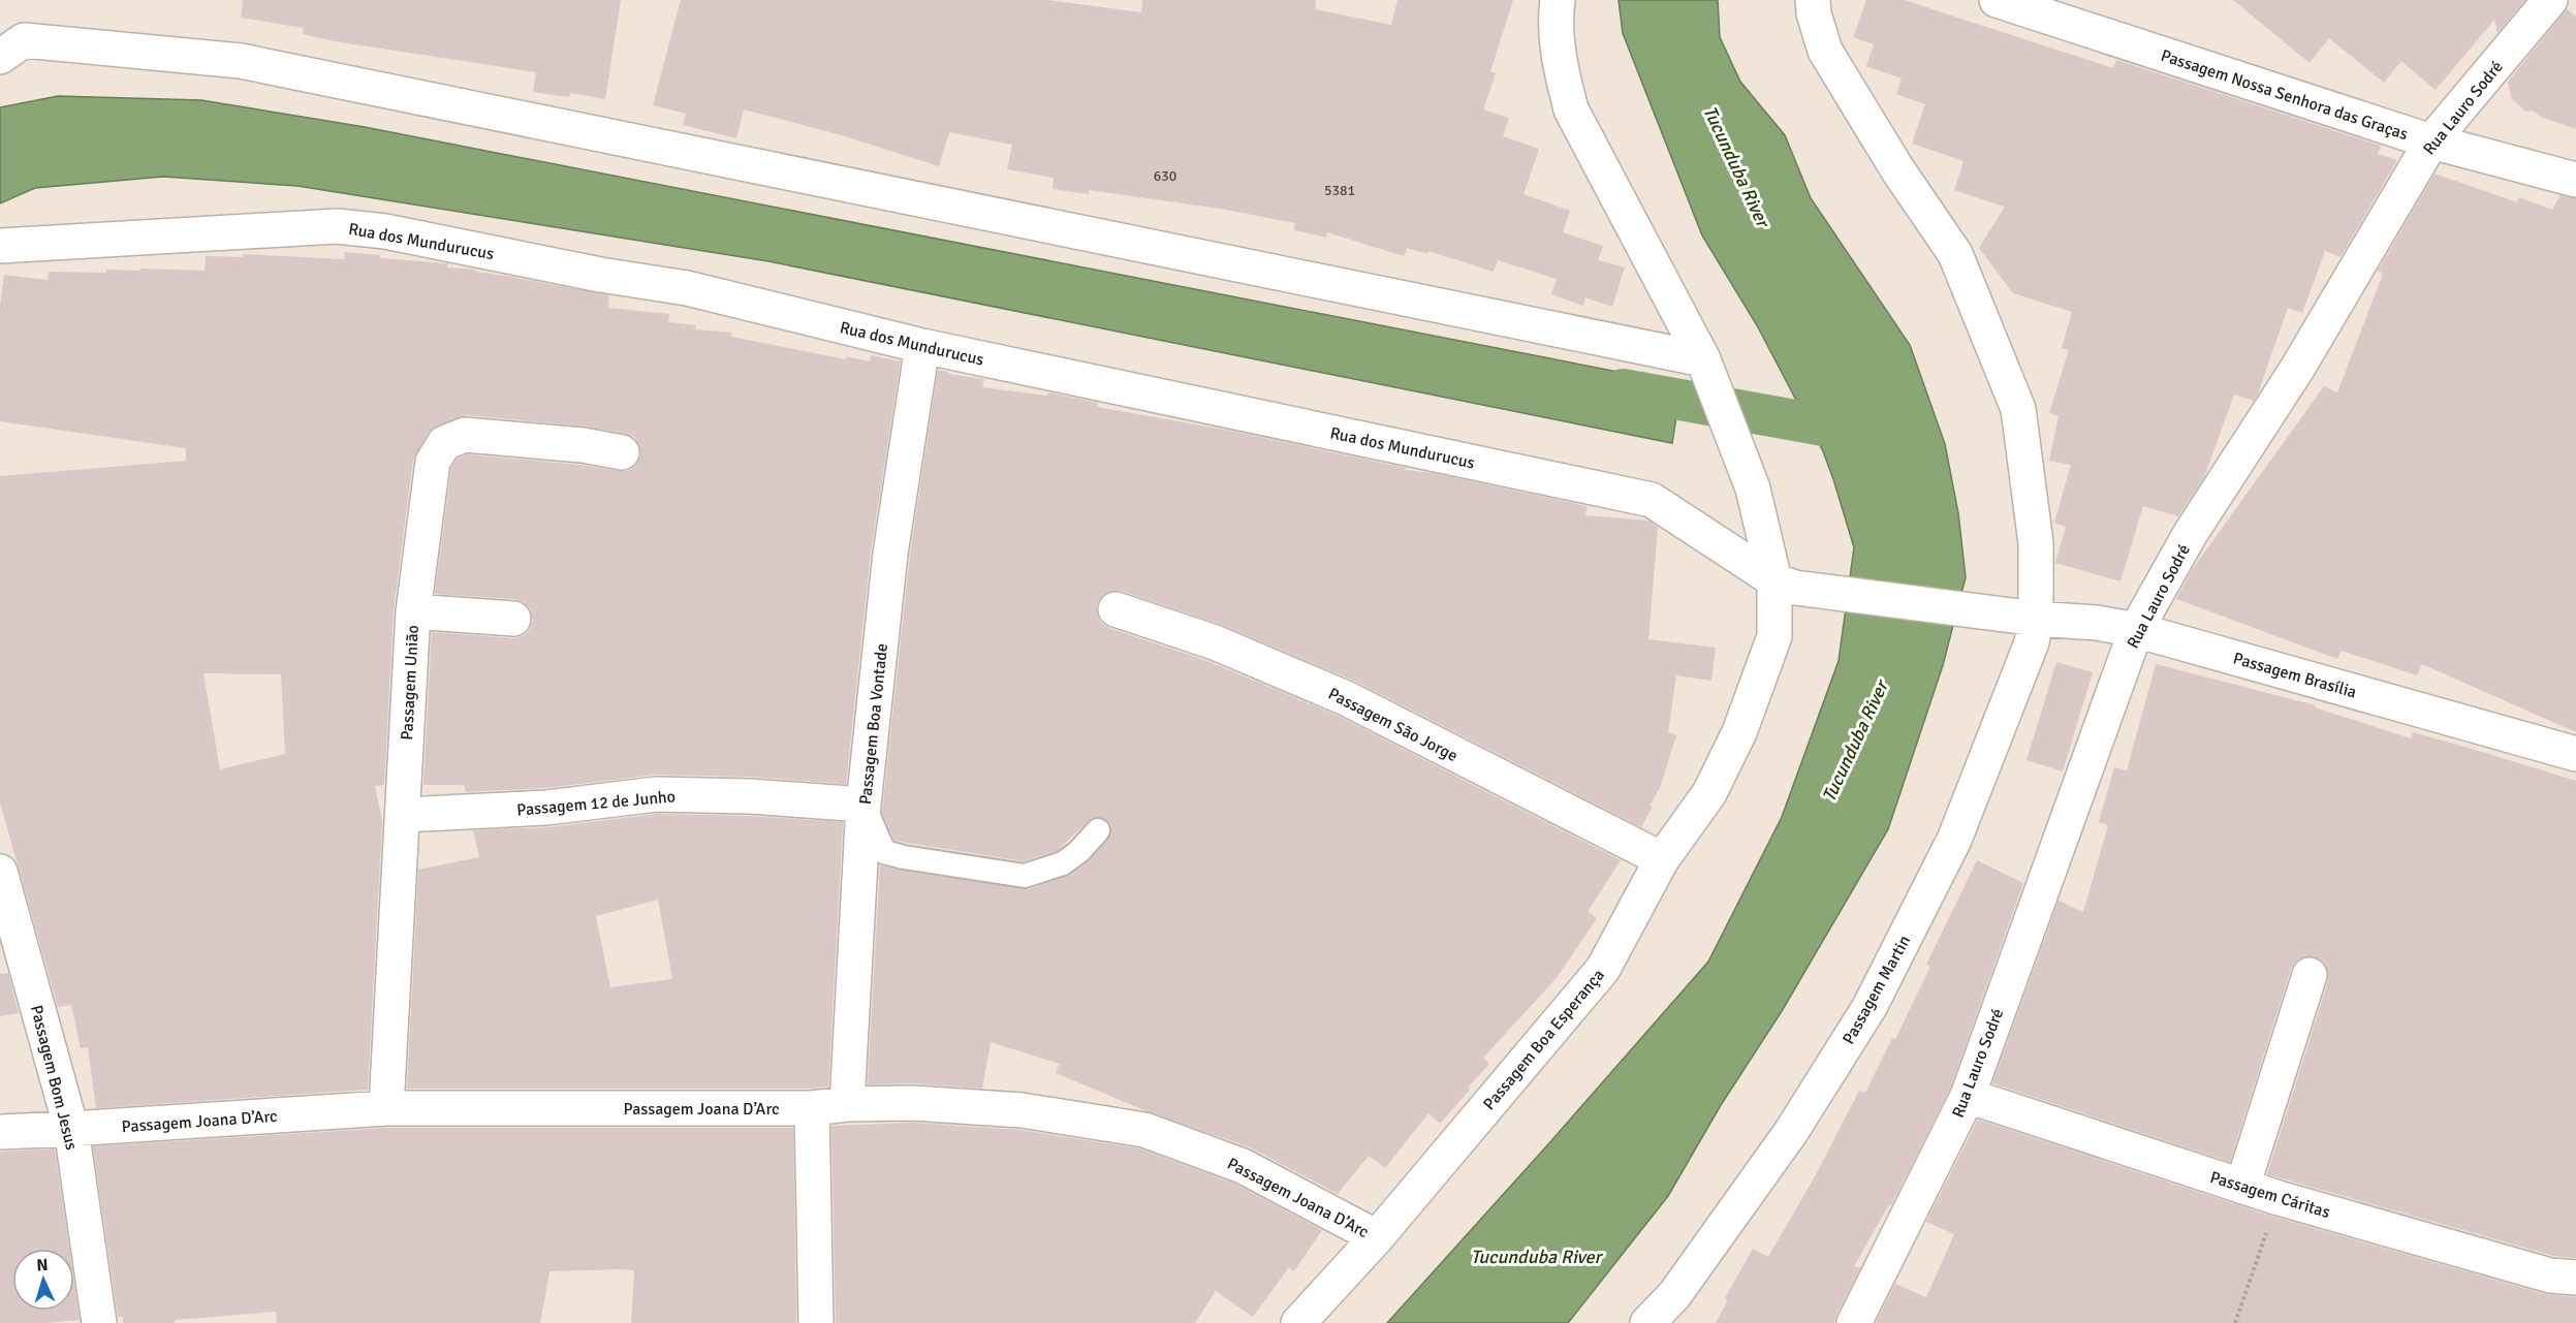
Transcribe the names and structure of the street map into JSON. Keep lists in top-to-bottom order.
{
  "streets": {
    "street": [
      "Passagem Nossa Senhora das Graças",
      "Rua Lauro Sodré",
      "Rua dos Mundurucus",
      "Passagem Brasília",
      "Passagem União",
      "Passagem Boa Vontade",
      "Passagem São Jorge",
      "Passagem 12 de Junho",
      "Passagem Martin",
      "Passagem Boa Esperança",
      "Passagem Bom Jesus",
      "Passagem Joana D’Arc",
      "Passagem Cáritas"
    ]
  },
  "crossings": [
    ["Passagem Nossa Senhora das Graças", "Rua Lauro Sodré"],
    ["Rua Lauro Sodré", "Passagem Brasília"],
    ["Rua Lauro Sodré", "Passagem Cáritas"],
    ["Rua dos Mundurucus", "Passagem Brasília"],
    ["Rua dos Mundurucus", "Passagem Boa Vontade"],
    ["Rua dos Mundurucus", "Passagem Boa Esperança"],
    ["Passagem Brasília", "Passagem Martin"],
    ["Passagem Brasília", "Passagem Boa Esperança"],
    ["Passagem União", "Passagem 12 de Junho"],
    ["Passagem União", "Passagem Joana D’Arc"],
    ["Passagem Boa Vontade", "Passagem 12 de Junho"],
    ["Passagem Boa Vontade", "Passagem Joana D’Arc"],
    ["Passagem São Jorge", "Passagem Boa Esperança"],
    ["Passagem Boa Esperança", "Passagem Joana D’Arc"],
    ["Passagem Bom Jesus", "Passagem Joana D’Arc"]
  ],
  "water": ["Tucunduba River"],
  "house_numbers": ["630", "5381"],
  "north": "top"
}
